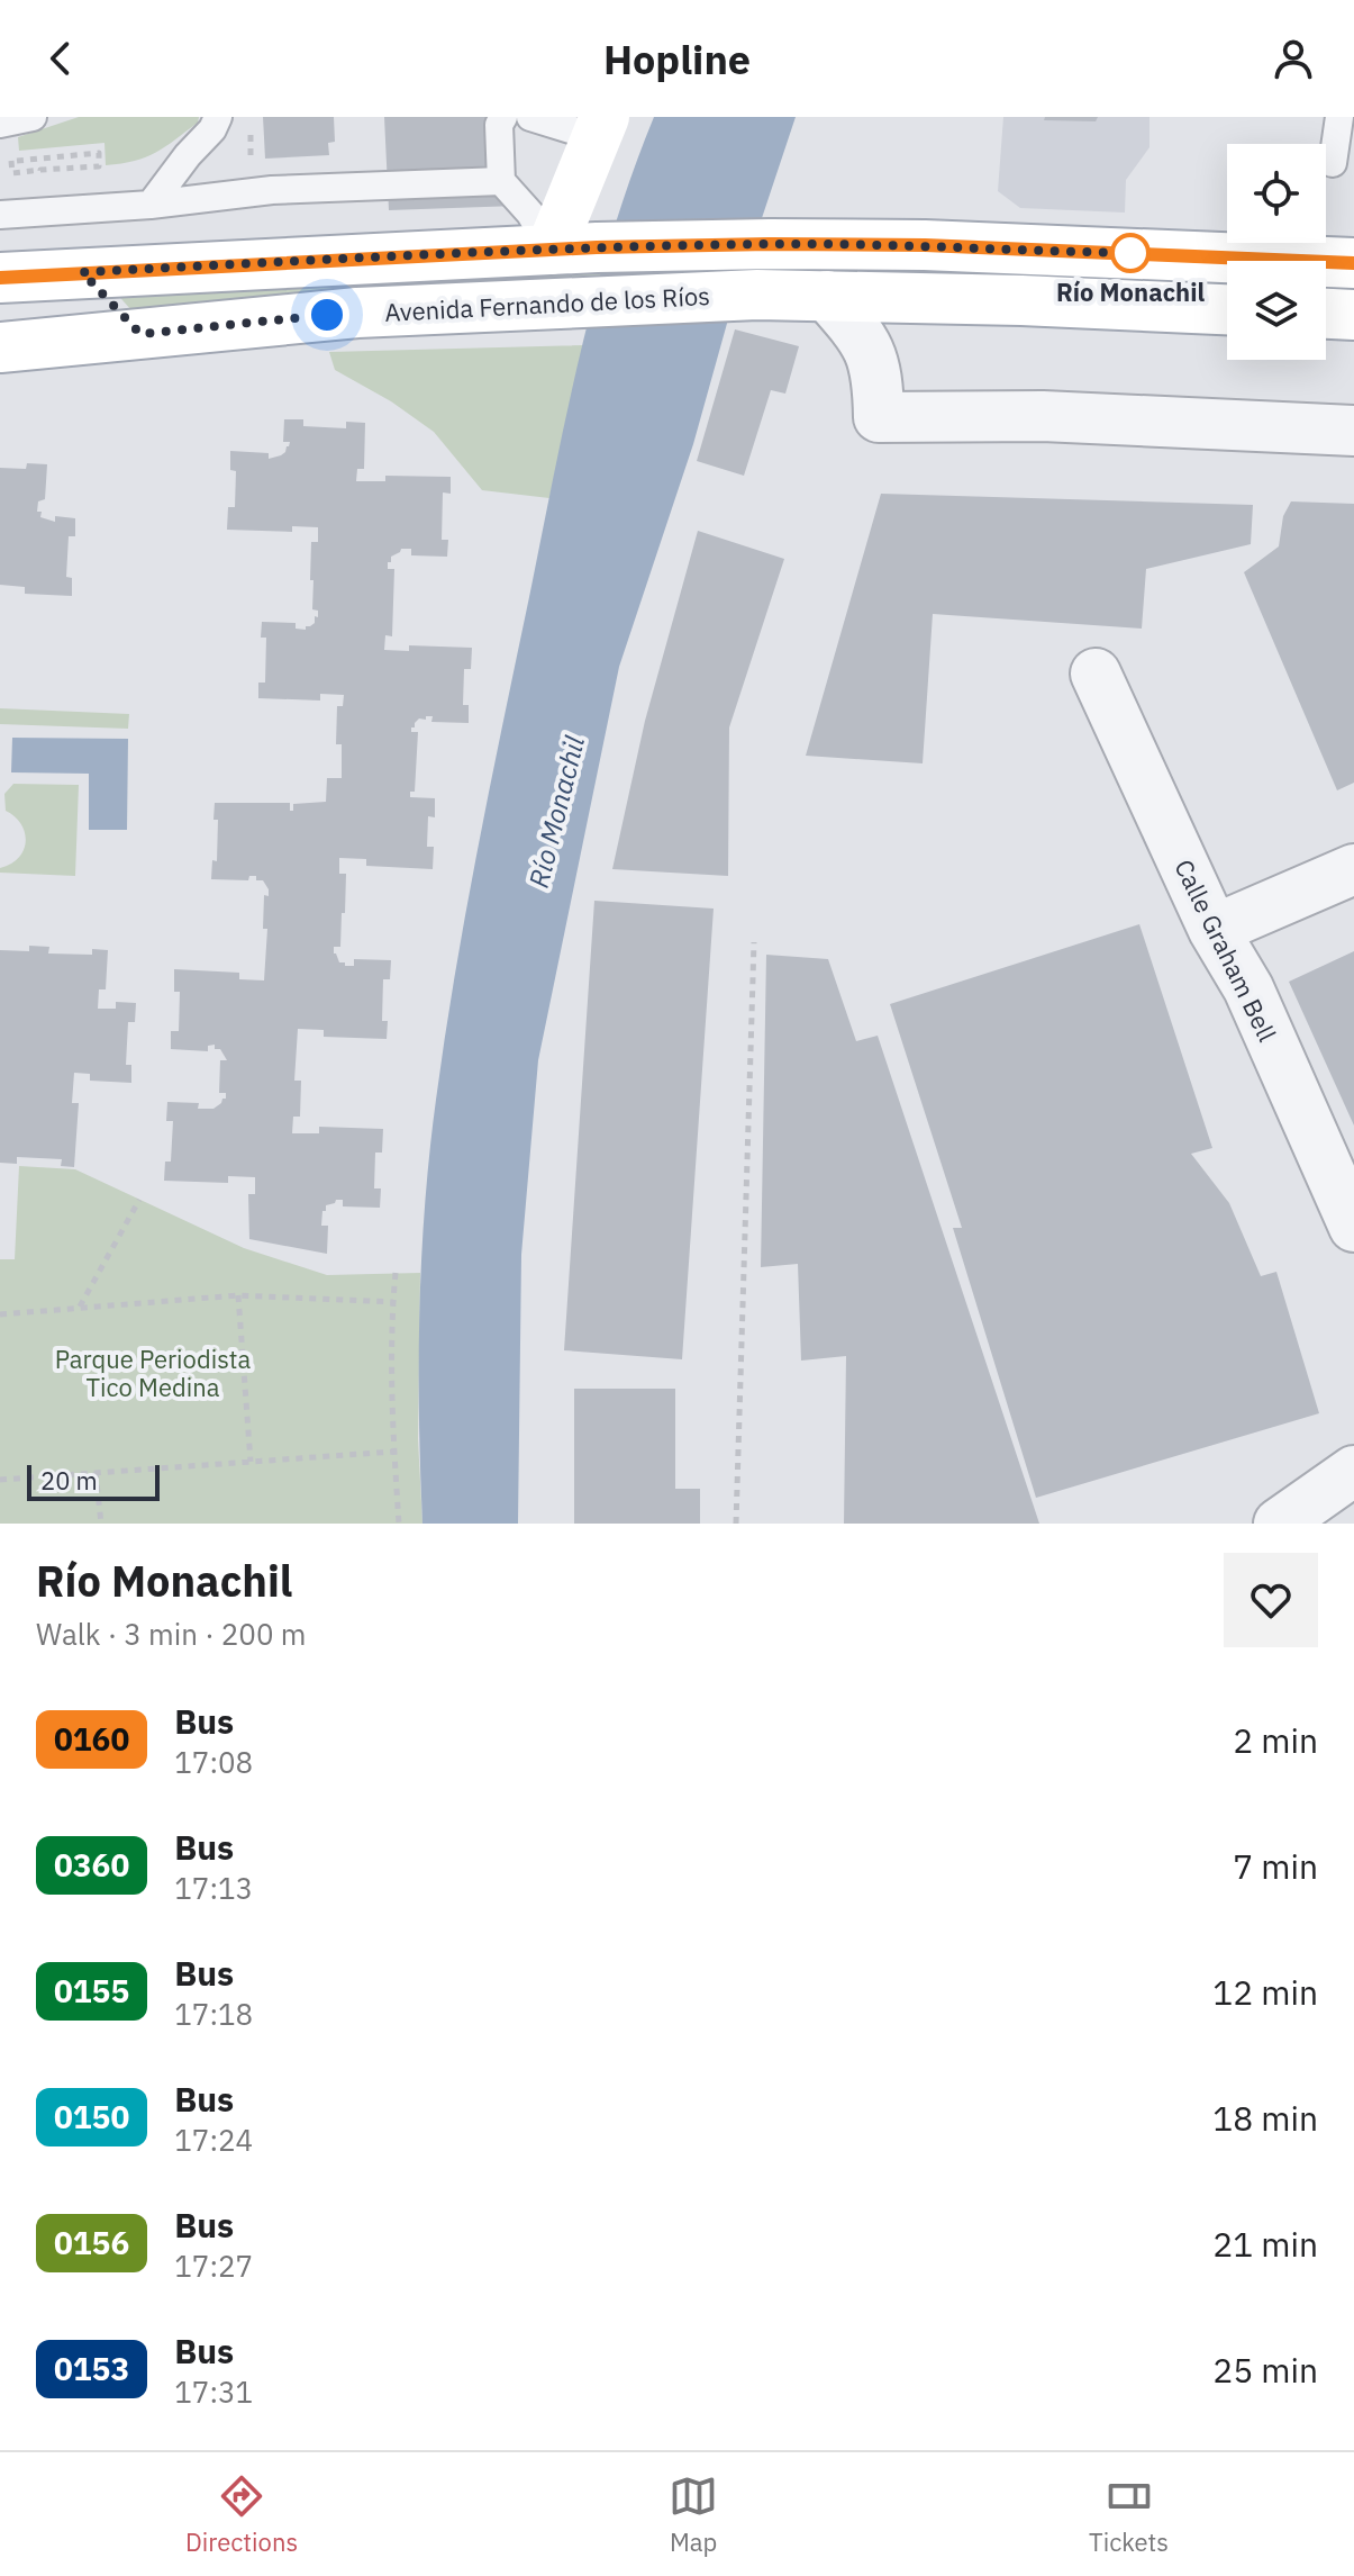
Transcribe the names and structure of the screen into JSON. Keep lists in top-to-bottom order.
{
  "streets": {
    "main road": ["Avenida Fernando de los Ríos"],
    "street": ["Calle Graham Bell"]
  },
  "water": ["Río Monachil"],
  "parks": ["Parque Periodista Tico Medina"],
  "places": ["Río Monachil"],
  "lines": ["bus line 0160"],
  "scale_bar": "20 m",
  "page": {
    "header": "Hopline",
    "scale": "20 m",
    "heading": ["Río Monachil", "Walk · 3 min · 200 m"],
    "list": [
      {
        "mark": "0160",
        "name": "Bus",
        "note": "17:08",
        "value": "2 min"
      },
      {
        "mark": "0360",
        "name": "Bus",
        "note": "17:13",
        "value": "7 min"
      },
      {
        "mark": "0155",
        "name": "Bus",
        "note": "17:18",
        "value": "12 min"
      },
      {
        "mark": "0150",
        "name": "Bus",
        "note": "17:24",
        "value": "18 min"
      },
      {
        "mark": "0156",
        "name": "Bus",
        "note": "17:27",
        "value": "21 min"
      },
      {
        "mark": "0153",
        "name": "Bus",
        "note": "17:31",
        "value": "25 min"
      }
    ],
    "tabs": ["Directions", "Map", "Tickets"]
  }
}
